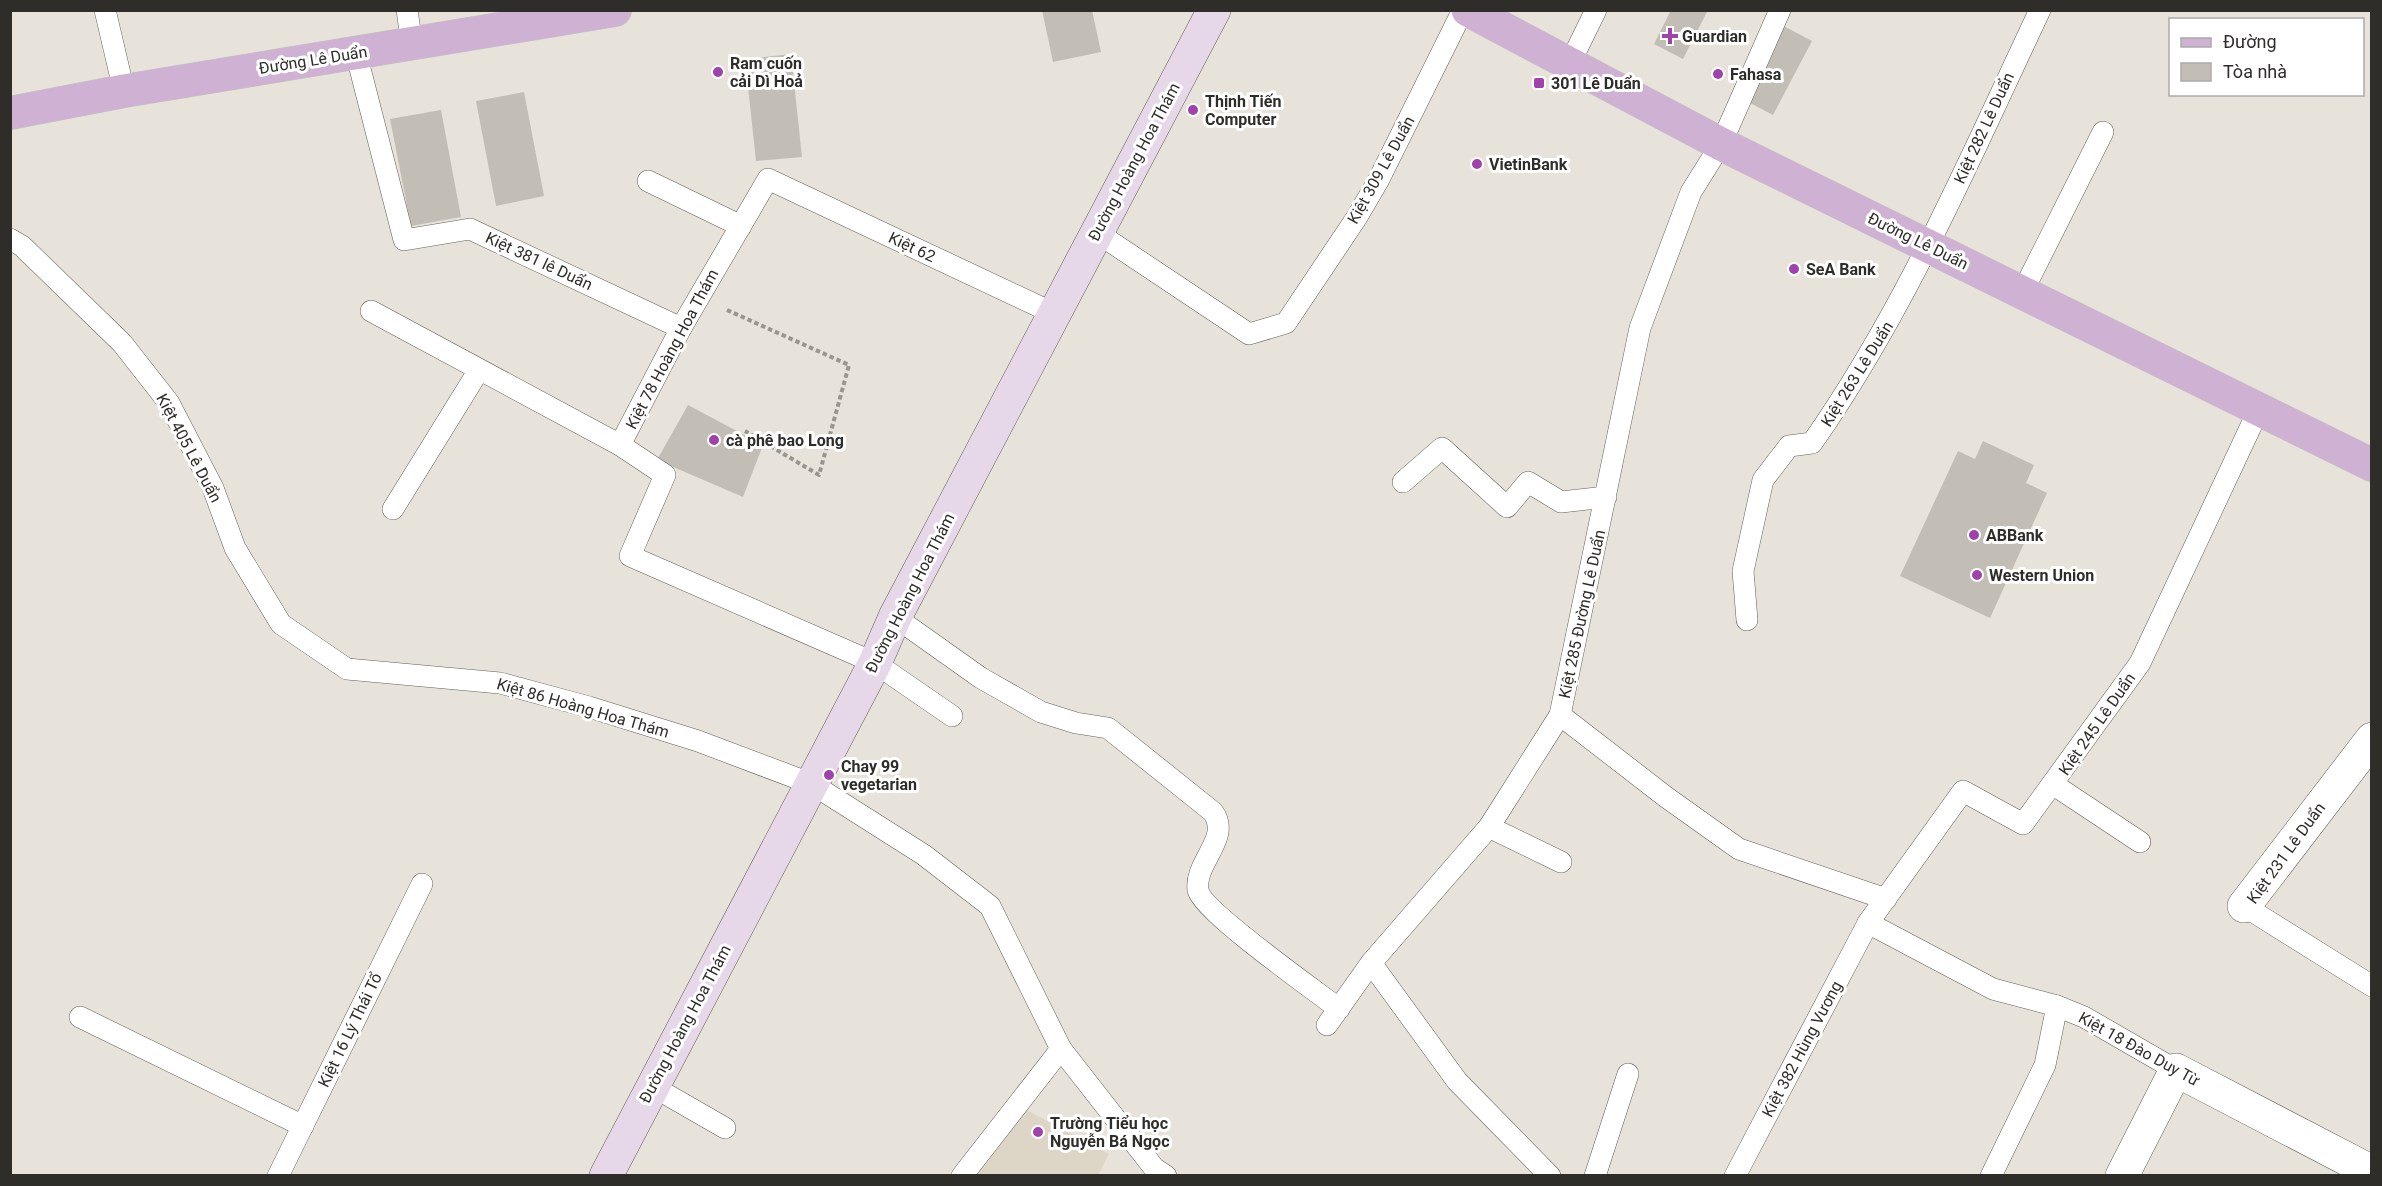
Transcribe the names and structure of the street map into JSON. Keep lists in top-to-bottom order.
{
  "streets": {
    "main road": ["Đường Lê Duẩn", "Đường Hoàng Hoa Thám"],
    "street": ["Kiệt 231 Lê Duẩn", "Kiệt 18 Đào Duy Từ"],
    "lane": [
      "Kiệt 282 Lê Duẩn",
      "Kiệt 309 Lê Duẩn",
      "Kiệt 62",
      "Kiệt 381 lê Duẩn",
      "Kiệt 78 Hoàng Hoa Thám",
      "Kiệt 263 Lê Duẩn",
      "Kiệt 405 Lê Duẩn",
      "Kiệt 285 Đường Lê Duẩn",
      "Kiệt 86 Hoàng Hoa Thám",
      "Kiệt 245 Lê Duẩn",
      "Kiệt 16 Lý Thái Tổ",
      "Kiệt 382 Hùng Vương"
    ]
  },
  "crossings": [
    ["Đường Lê Duẩn", "Kiệt 282 Lê Duẩn"],
    ["Đường Lê Duẩn", "Kiệt 381 lê Duẩn"],
    ["Đường Lê Duẩn", "Kiệt 263 Lê Duẩn"],
    ["Đường Lê Duẩn", "Kiệt 285 Đường Lê Duẩn"],
    ["Đường Lê Duẩn", "Kiệt 245 Lê Duẩn"],
    ["Kiệt 282 Lê Duẩn", "Kiệt 263 Lê Duẩn"],
    ["Đường Hoàng Hoa Thám", "Kiệt 309 Lê Duẩn"],
    ["Đường Hoàng Hoa Thám", "Kiệt 62"],
    ["Đường Hoàng Hoa Thám", "Kiệt 78 Hoàng Hoa Thám"],
    ["Đường Hoàng Hoa Thám", "Kiệt 285 Đường Lê Duẩn"],
    ["Đường Hoàng Hoa Thám", "Kiệt 86 Hoàng Hoa Thám"],
    ["Kiệt 62", "Kiệt 78 Hoàng Hoa Thám"],
    ["Kiệt 381 lê Duẩn", "Kiệt 78 Hoàng Hoa Thám"],
    ["Kiệt 405 Lê Duẩn", "Kiệt 86 Hoàng Hoa Thám"],
    ["Kiệt 245 Lê Duẩn", "Kiệt 382 Hùng Vương"],
    ["Kiệt 245 Lê Duẩn", "Kiệt 18 Đào Duy Từ"],
    ["Kiệt 382 Hùng Vương", "Kiệt 18 Đào Duy Từ"]
  ],
  "places": {
    "health": ["Guardian"],
    "other": [
      "Ram cuốn cải Dì Hoả",
      "Fahasa",
      "Thịnh Tiến Computer",
      "VietinBank",
      "SeA Bank",
      "cà phê bao Long",
      "ABBank",
      "Western Union",
      "Chay 99 vegetarian",
      "Trường Tiểu học Nguyễn Bá Ngọc"
    ],
    "transit": ["301 Lê Duẩn"]
  },
  "legend": ["Đường", "Tòa nhà"]
}
